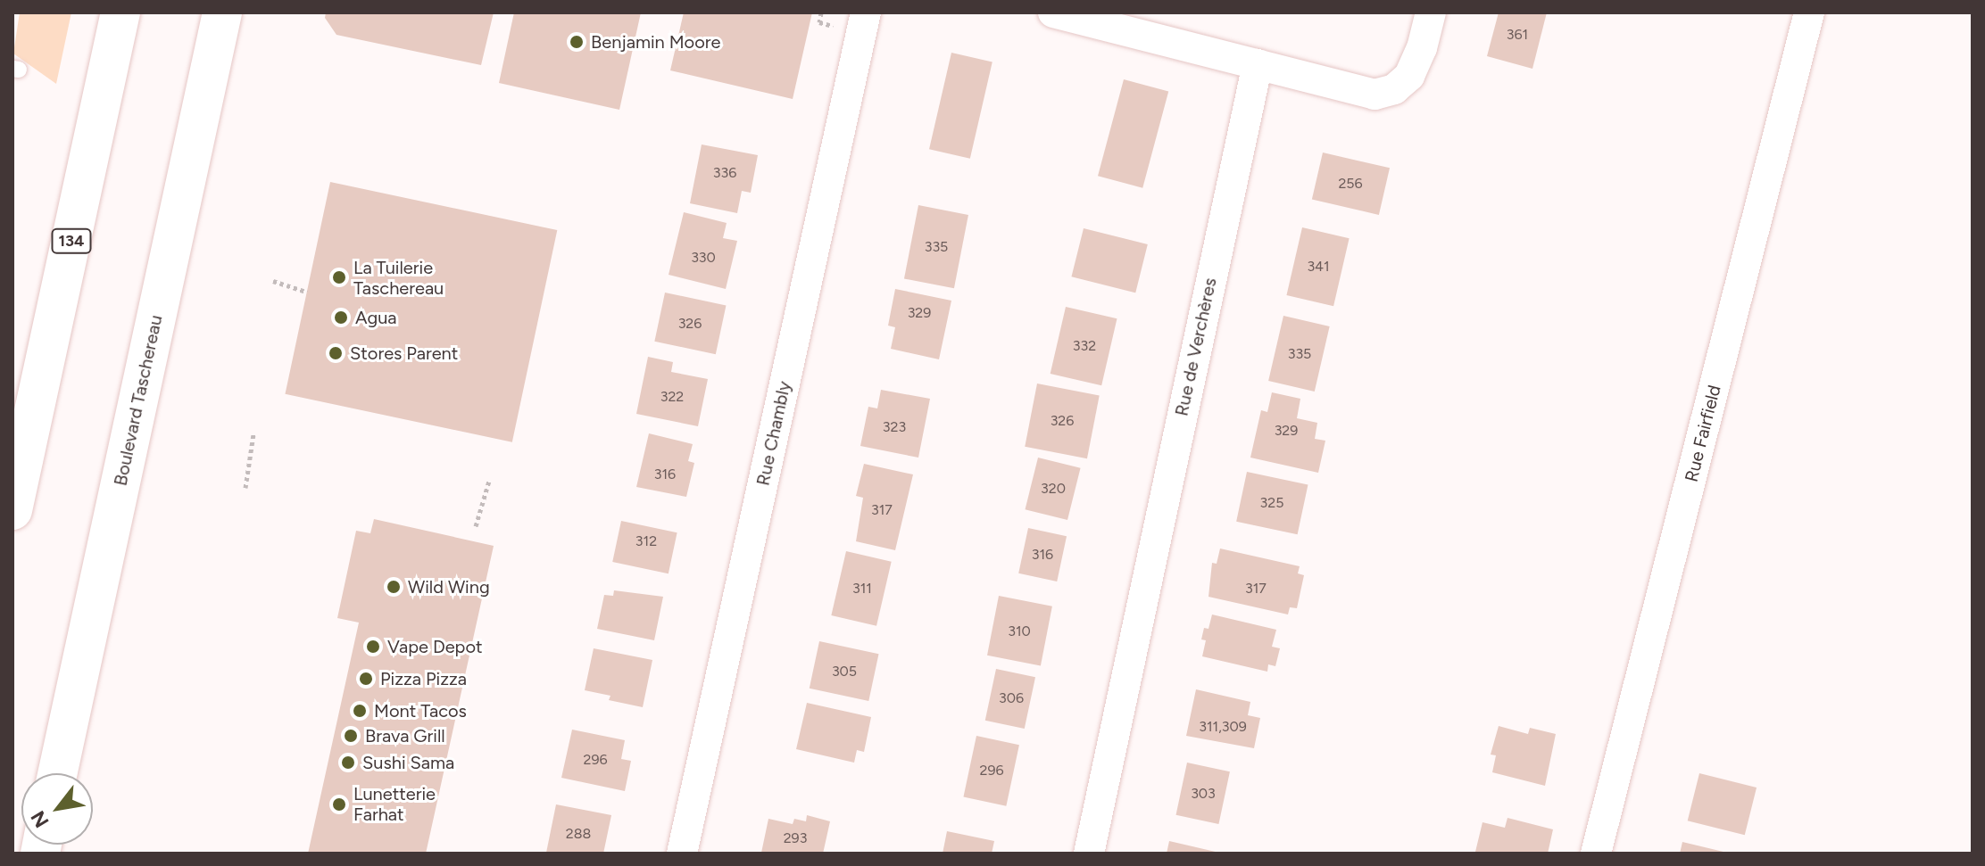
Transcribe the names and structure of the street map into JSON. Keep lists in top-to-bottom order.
{
  "streets": {
    "main road": ["134", "Boulevard Taschereau"],
    "street": ["Rue de Verchères", "Rue Chambly", "Rue Fairfield"]
  },
  "places": [
    "Benjamin Moore",
    "La Tuilerie Taschereau",
    "Agua",
    "Stores Parent",
    "Wild Wing",
    "Vape Depot",
    "Pizza Pizza",
    "Mont Tacos",
    "Brava Grill",
    "Sushi Sama",
    "Lunetterie Farhat"
  ],
  "house_numbers": [
    "361",
    "336",
    "256",
    "335",
    "330",
    "341",
    "329",
    "326",
    "332",
    "335",
    "322",
    "326",
    "323",
    "329",
    "316",
    "320",
    "325",
    "317",
    "312",
    "316",
    "311",
    "317",
    "310",
    "305",
    "306",
    "311,309",
    "296",
    "296",
    "303",
    "288",
    "293"
  ],
  "north": "bottom left"
}
